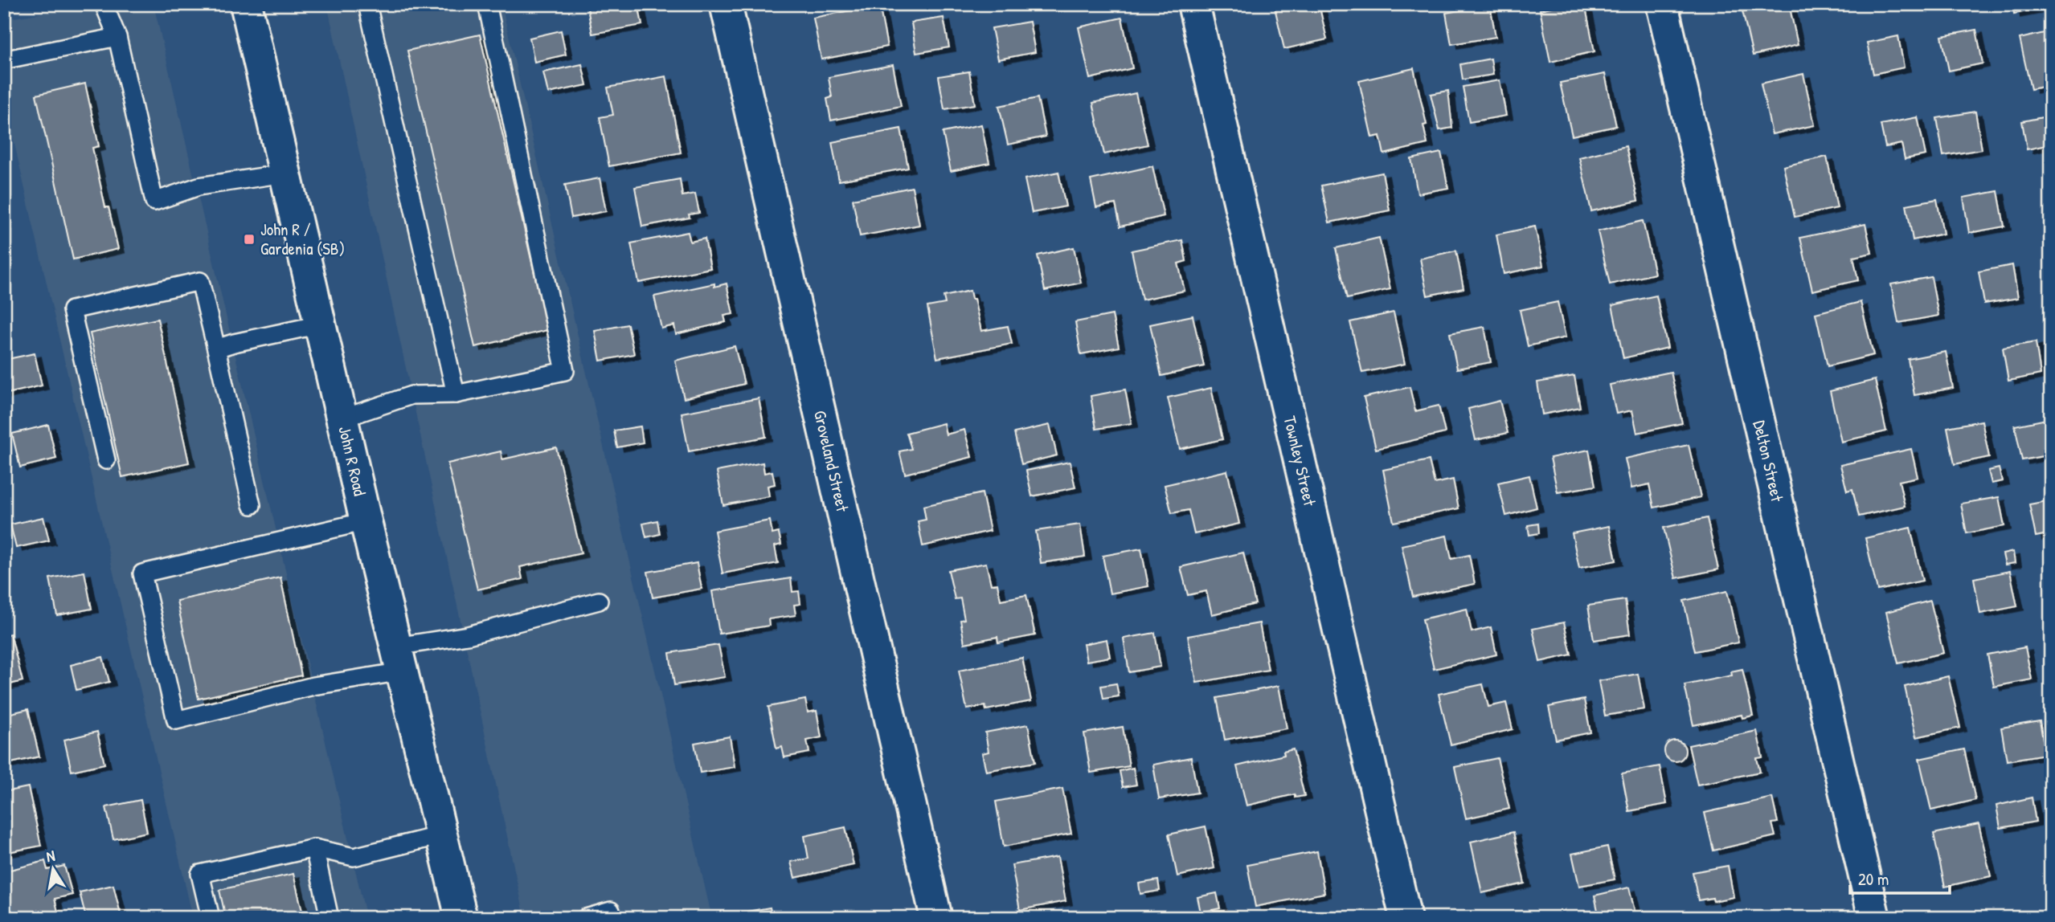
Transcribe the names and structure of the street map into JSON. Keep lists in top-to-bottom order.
{
  "streets": {
    "street": [
      "John R Road",
      "Groveland Street",
      "Townley Street",
      "Delton Street"
    ]
  },
  "places": {
    "transit": ["John R / Gardenia (SB)"]
  },
  "scale_bar": "20 m",
  "north": "top"
}
